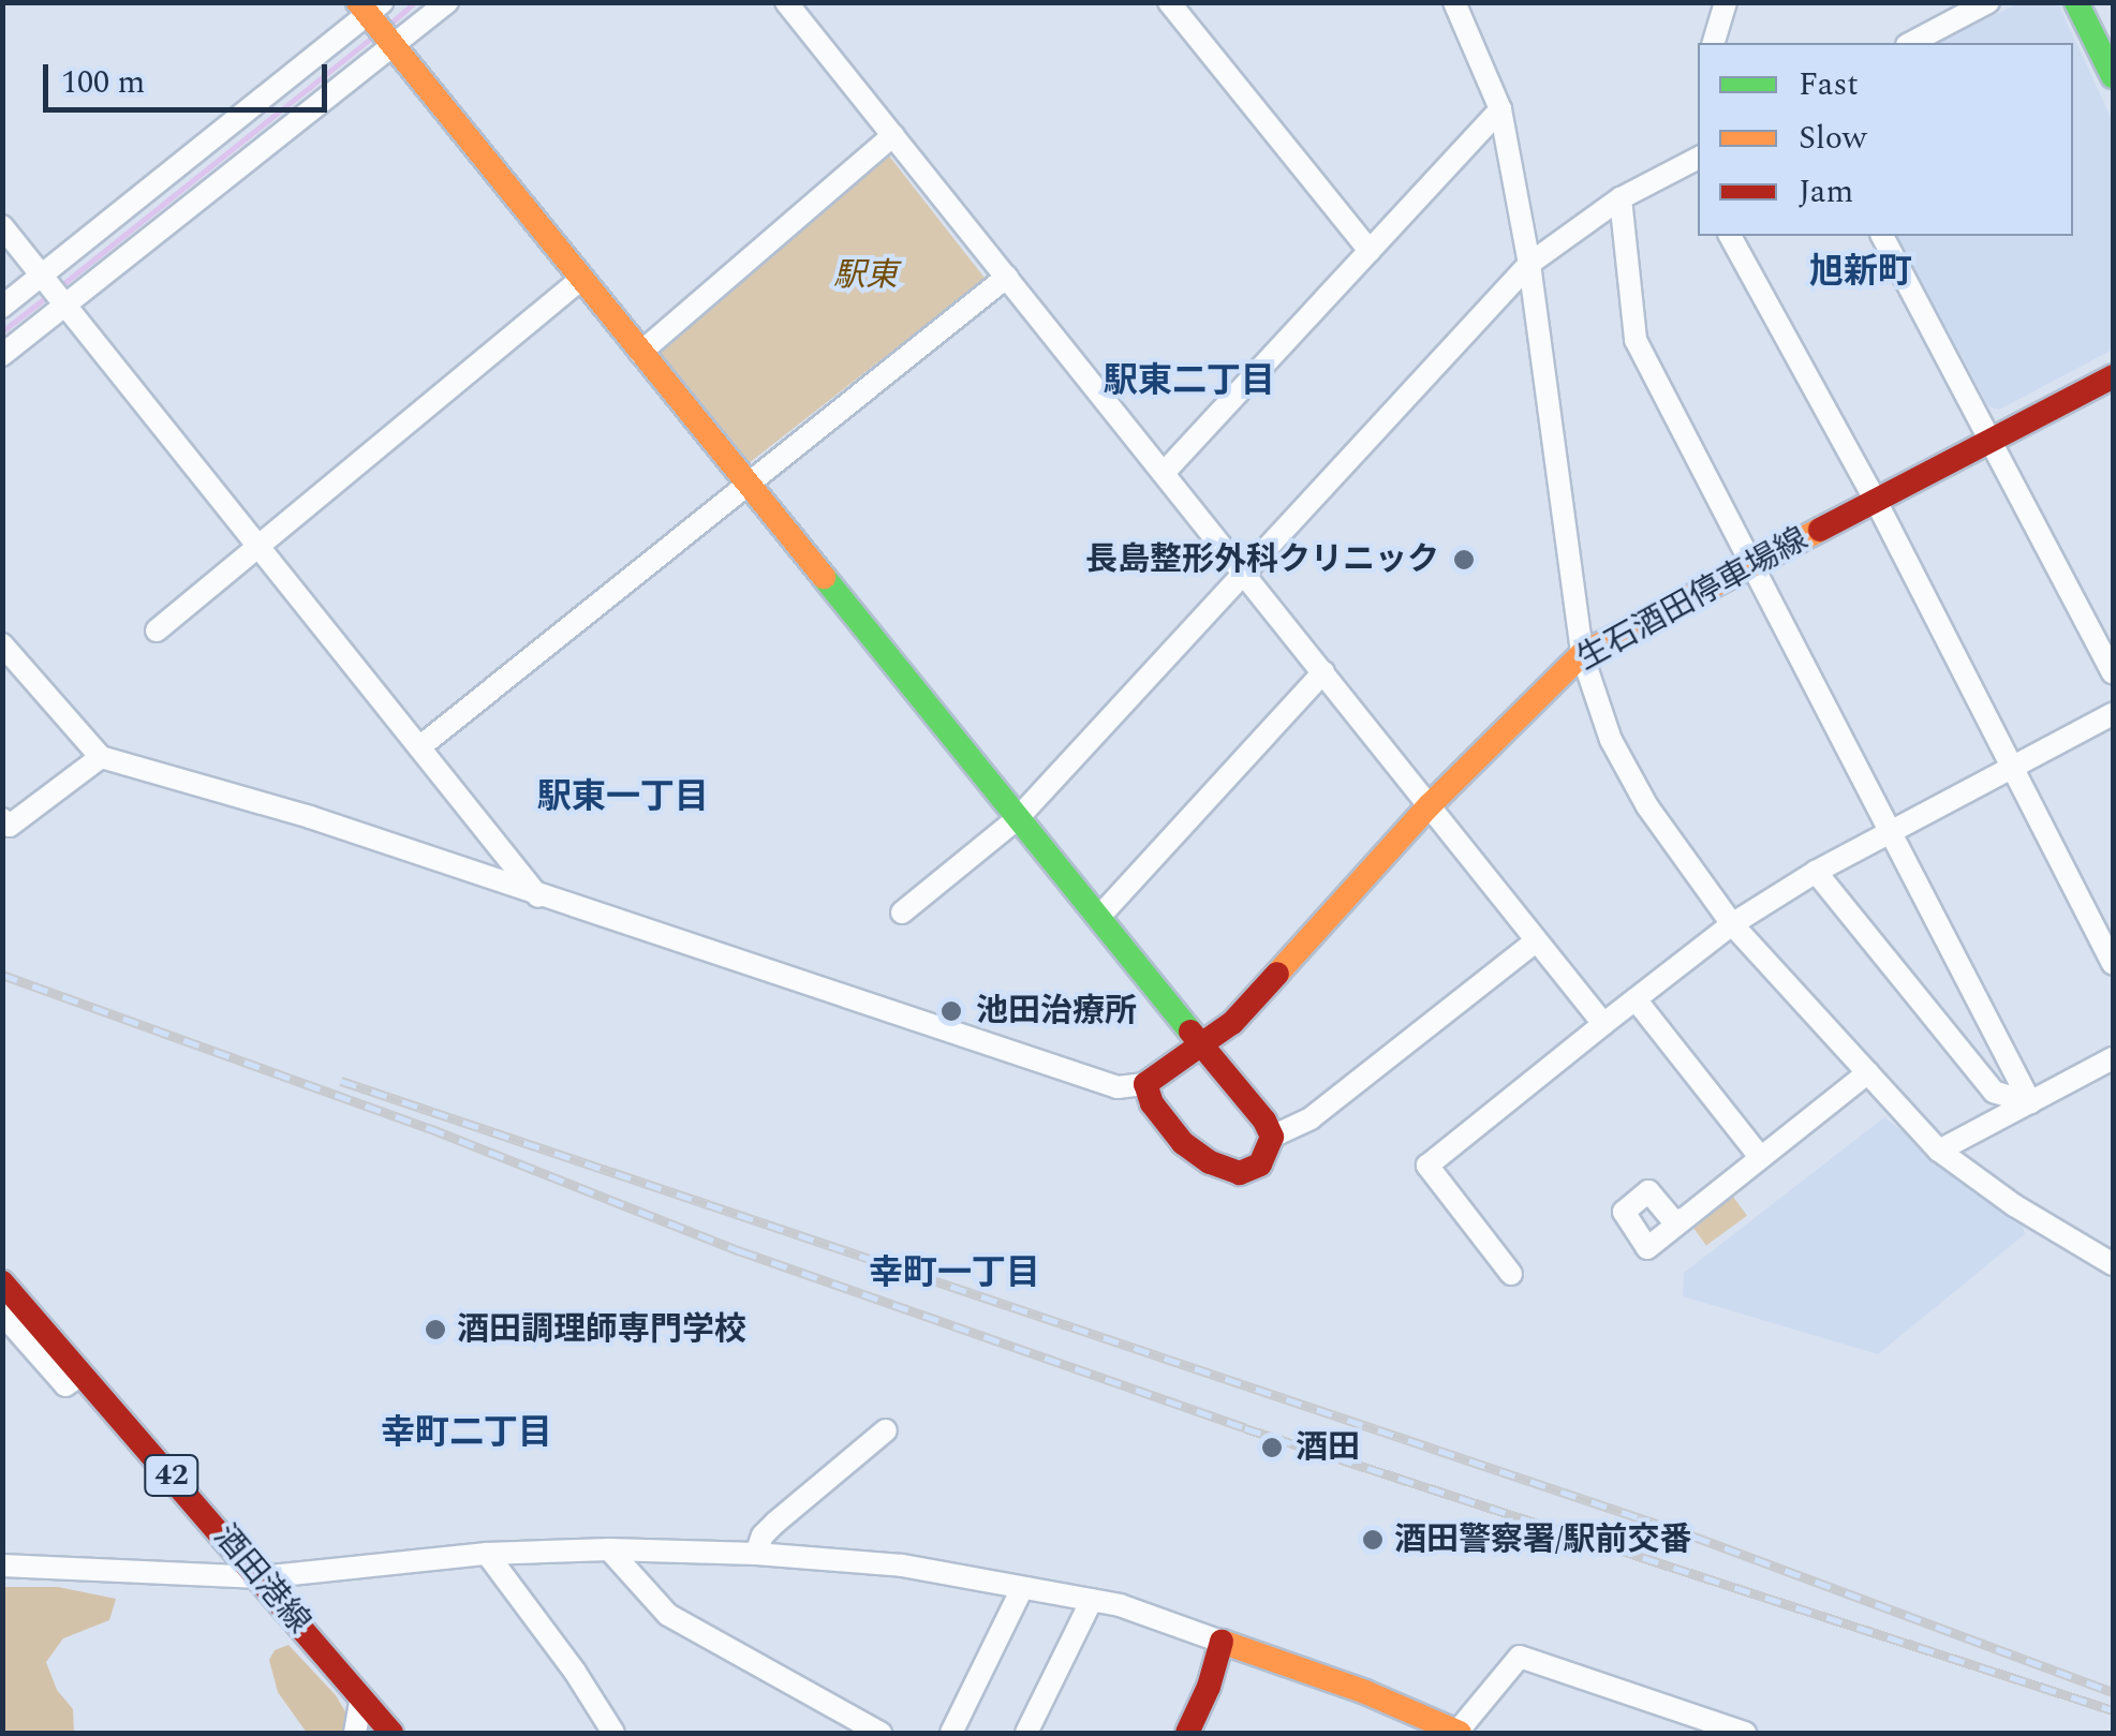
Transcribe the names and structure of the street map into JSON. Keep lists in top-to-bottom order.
{
  "streets": {
    "main road": ["生石酒田停車場線", "42", "酒田港線"]
  },
  "districts": [
    "旭新町",
    "駅東二丁目",
    "駅東一丁目",
    "幸町一丁目",
    "幸町二丁目"
  ],
  "parks": ["駅東"],
  "places": [
    "長島整形外科クリニック",
    "池田治療所",
    "酒田調理師専門学校",
    "酒田",
    "酒田警察署/駅前交番"
  ],
  "legend": ["Fast", "Slow", "Jam"],
  "scale_bar": "100 m"
}
